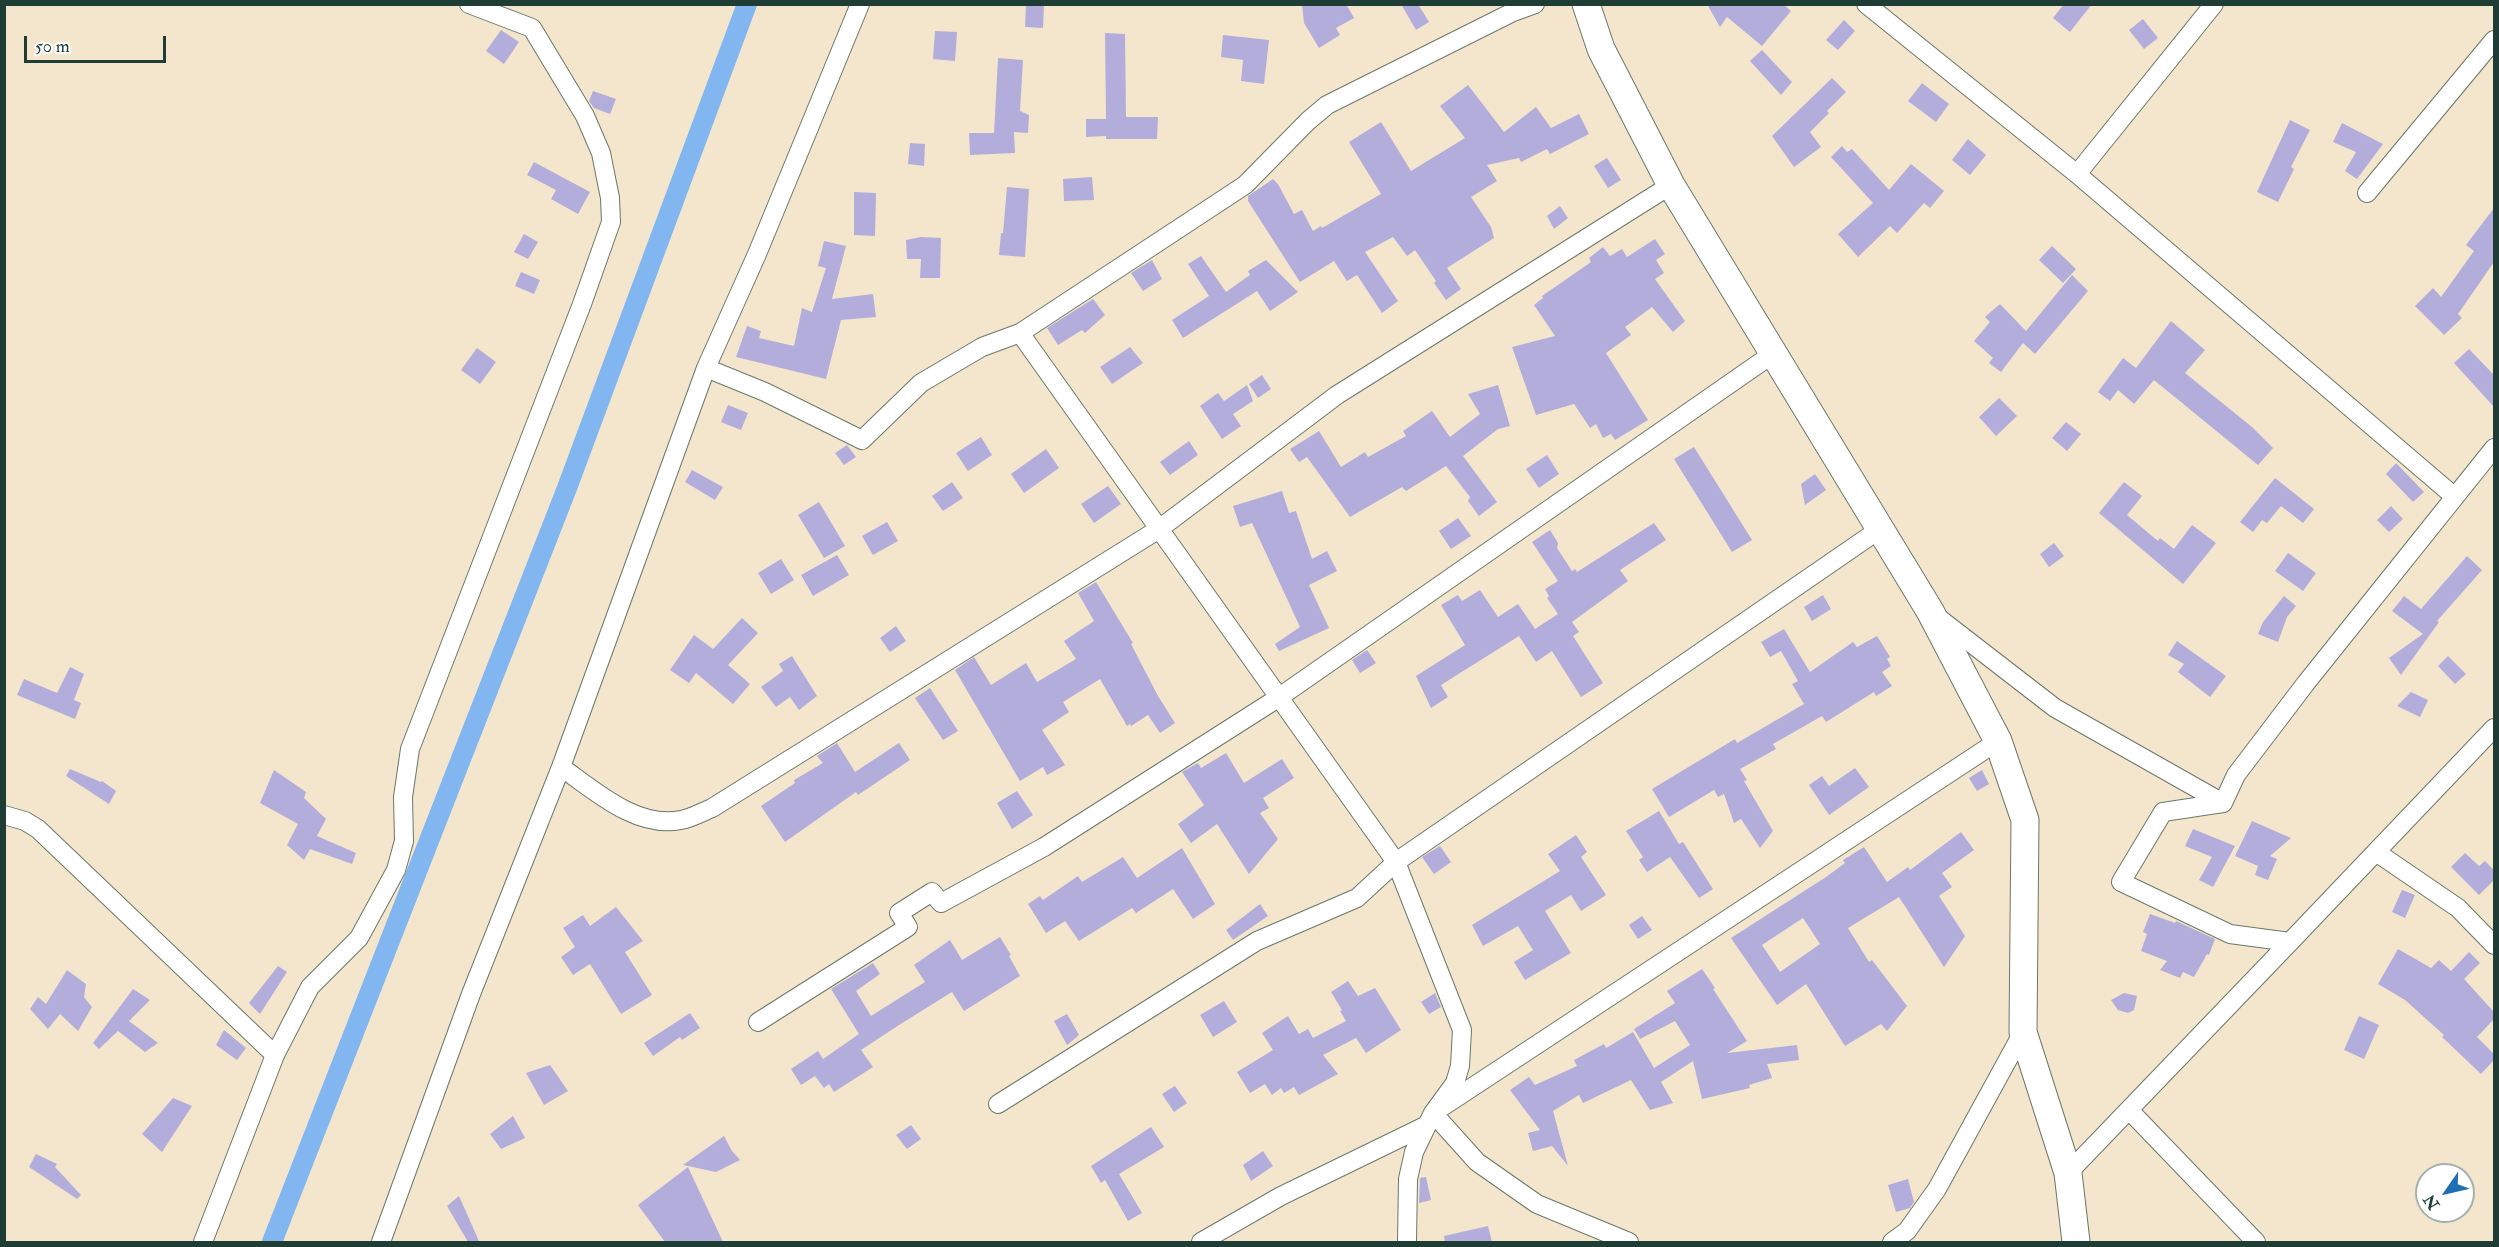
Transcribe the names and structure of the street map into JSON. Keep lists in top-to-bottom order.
{
  "scale_bar": "50 m",
  "north": "bottom left"
}
